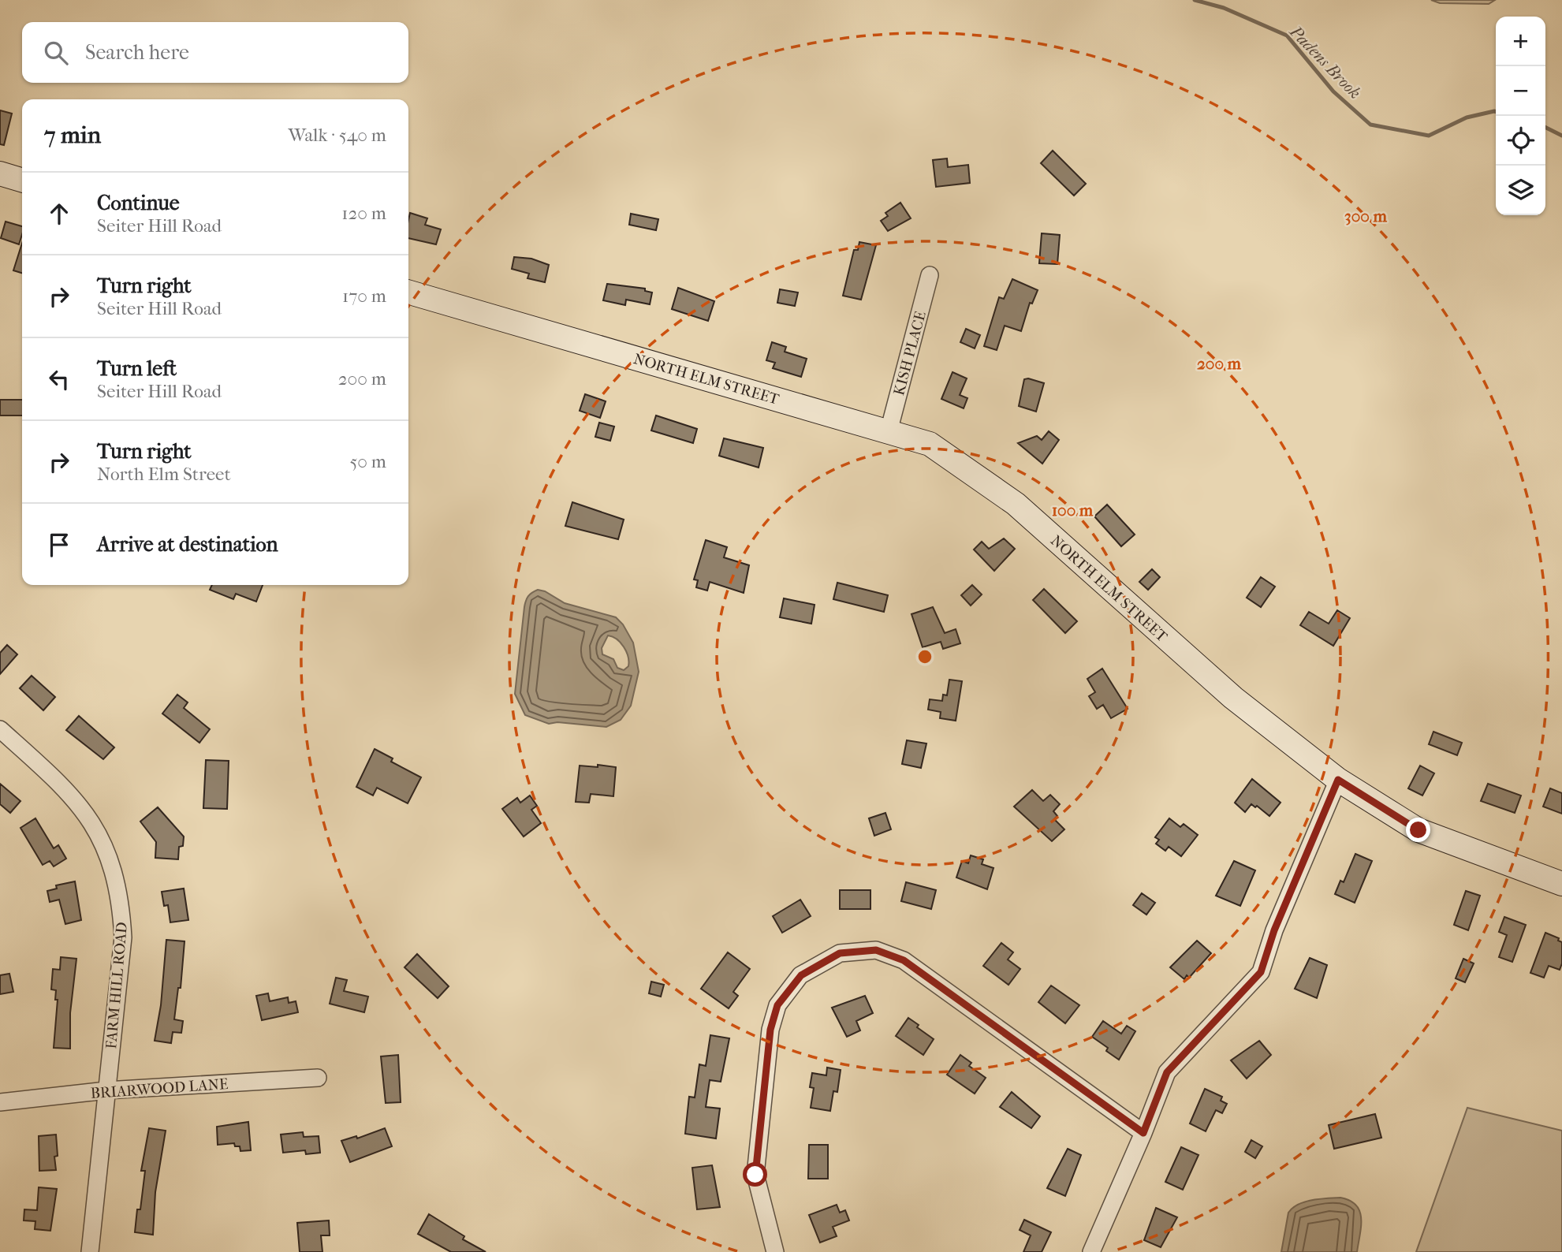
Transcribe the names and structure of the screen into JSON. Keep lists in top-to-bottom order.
{
  "streets": {
    "main road": ["NORTH ELM STREET"],
    "street": ["KISH PLACE", "FARM HILL ROAD", "BRIARWOOD LANE"]
  },
  "crossings": [
    ["KISH PLACE", "NORTH ELM STREET"],
    ["FARM HILL ROAD", "BRIARWOOD LANE"]
  ],
  "water": ["Padens Brook"],
  "page": {
    "map_buttons": ["+", "−"],
    "search": "Search here",
    "heading": ["7 min", "Walk · 540 m"],
    "list": [
      ["Continue", "Seiter Hill Road", "120 m"],
      ["Turn right", "Seiter Hill Road", "170 m"],
      ["Turn left", "Seiter Hill Road", "200 m"],
      ["Turn right", "North Elm Street", "50 m"],
      "Arrive at destination"
    ]
  },
  "rings": ["300 m", "200 m", "100 m"]
}
